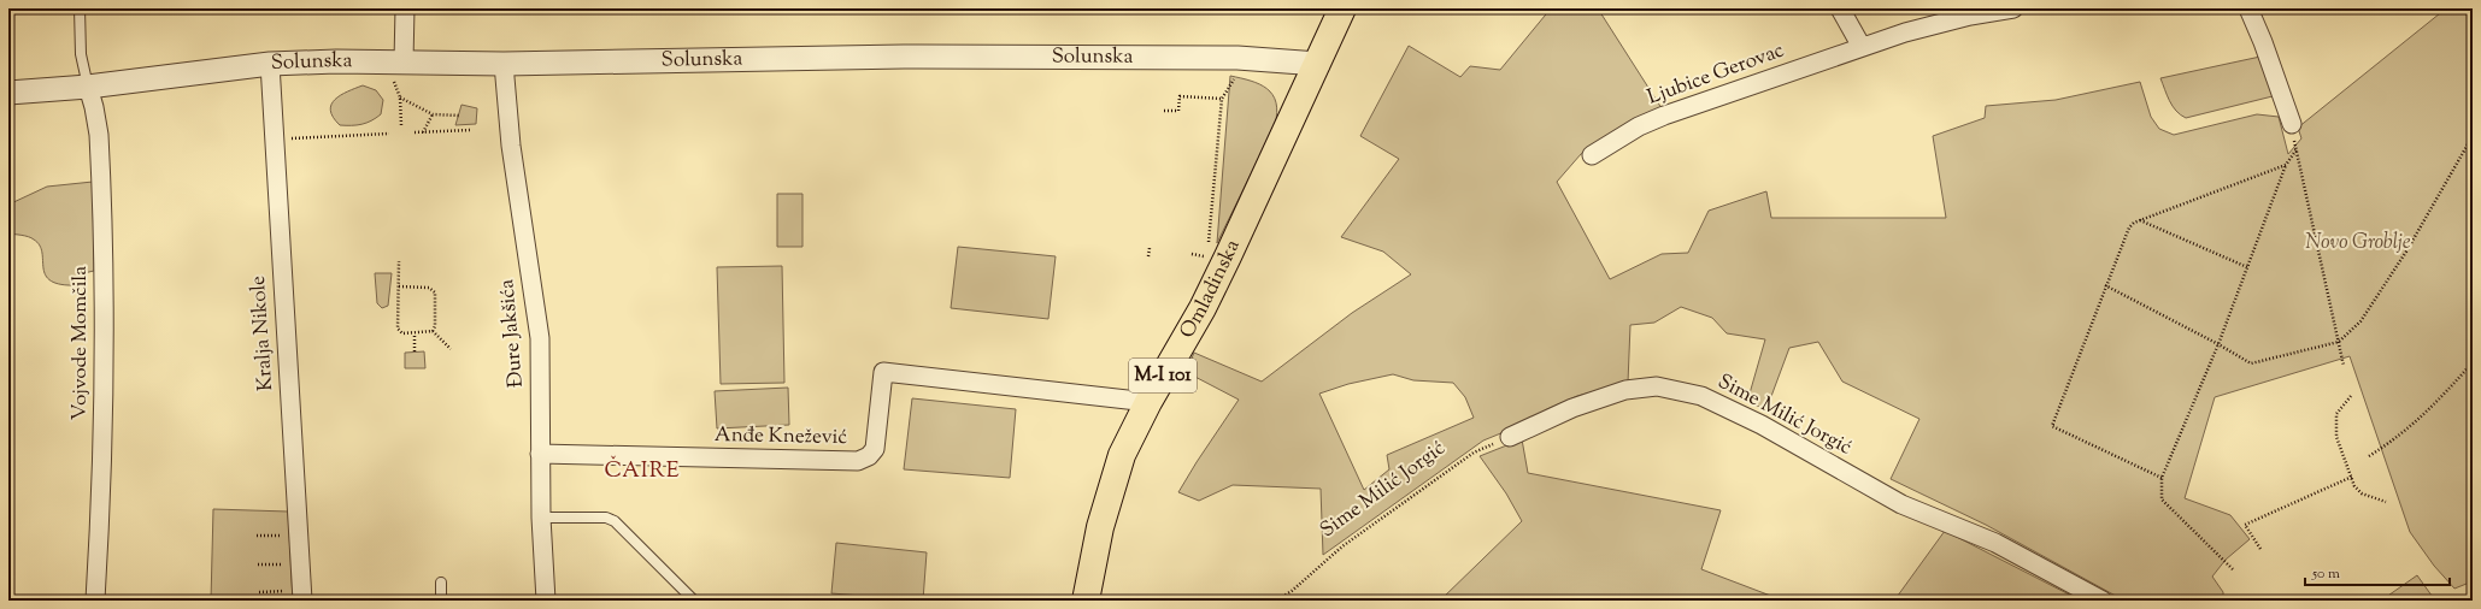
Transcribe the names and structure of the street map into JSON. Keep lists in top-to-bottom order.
{
  "streets": {
    "main road": ["Omladinska", "M-I 101"],
    "street": [
      "Solunska",
      "Ljubice Gerovac",
      "Kralja Nikole",
      "Đure Jakšića",
      "Vojvode Momčila",
      "Sime Milić Jorgić",
      "Anđe Knežević"
    ]
  },
  "crossings": [
    ["Solunska", "Omladinska"],
    ["Solunska", "Kralja Nikole"],
    ["Solunska", "Đure Jakšića"],
    ["Solunska", "Vojvode Momčila"],
    ["Omladinska", "Anđe Knežević"],
    ["Đure Jakšića", "Anđe Knežević"]
  ],
  "districts": ["ČAIRE"],
  "parks": ["Novo Groblje"],
  "scale_bar": "50 m"
}
